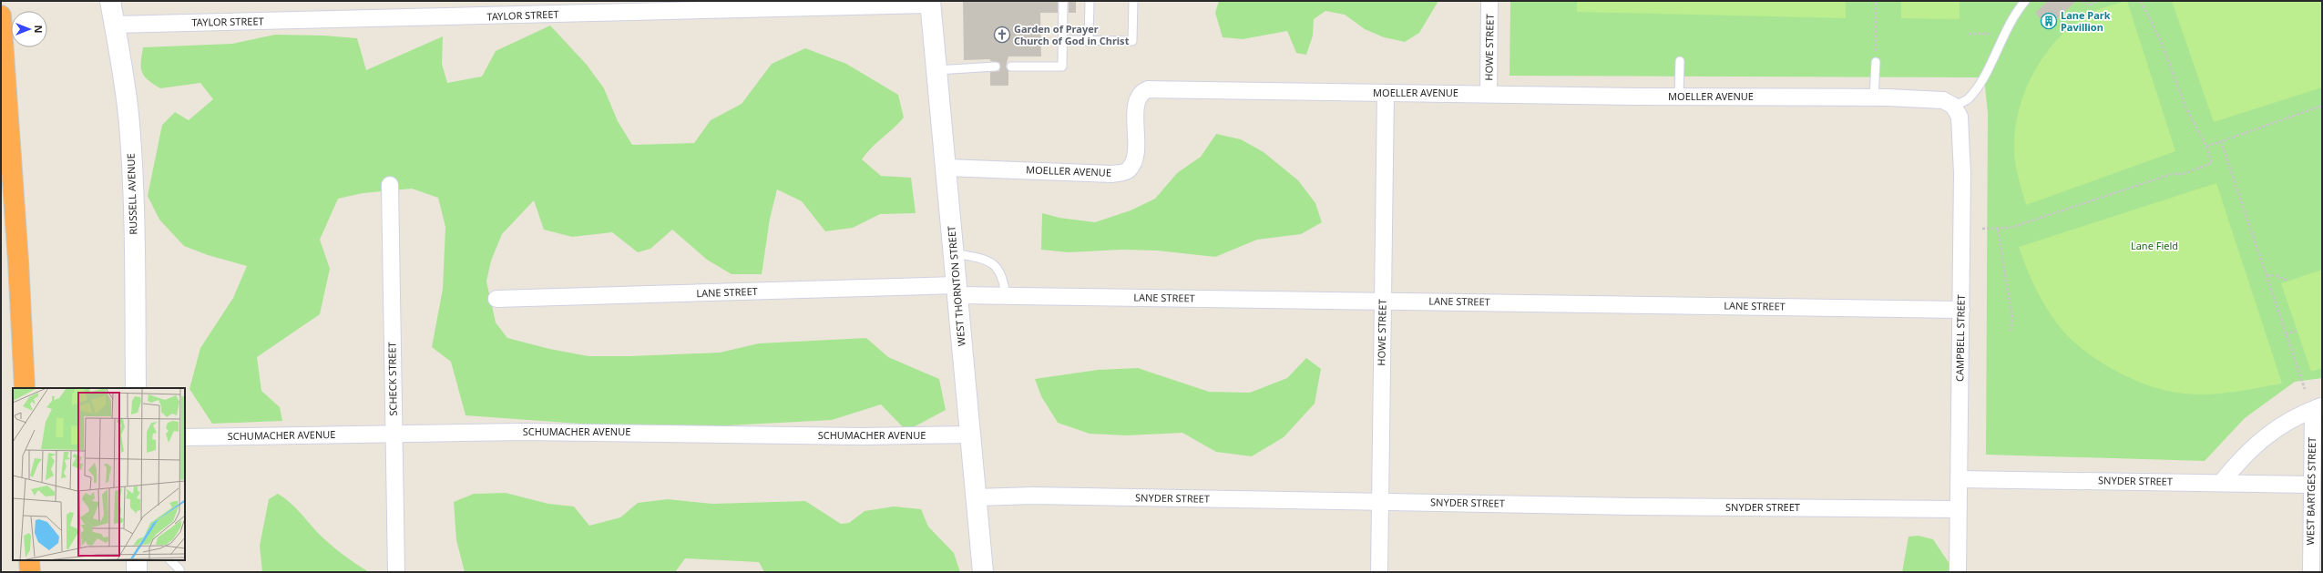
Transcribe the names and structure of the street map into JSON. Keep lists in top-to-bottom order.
{
  "streets": {
    "main road": ["RUSSELL AVENUE", "WEST THORNTON STREET"],
    "street": [
      "TAYLOR STREET",
      "HOWE STREET",
      "MOELLER AVENUE",
      "LANE STREET",
      "CAMPBELL STREET",
      "SCHECK STREET",
      "SCHUMACHER AVENUE",
      "SNYDER STREET",
      "WEST BARTGES STREET"
    ]
  },
  "crossings": [
    ["TAYLOR STREET", "RUSSELL AVENUE"],
    ["TAYLOR STREET", "WEST THORNTON STREET"],
    ["HOWE STREET", "MOELLER AVENUE"],
    ["HOWE STREET", "LANE STREET"],
    ["HOWE STREET", "SNYDER STREET"],
    ["MOELLER AVENUE", "WEST THORNTON STREET"],
    ["MOELLER AVENUE", "CAMPBELL STREET"],
    ["WEST THORNTON STREET", "LANE STREET"],
    ["WEST THORNTON STREET", "SCHUMACHER AVENUE"],
    ["WEST THORNTON STREET", "SNYDER STREET"],
    ["LANE STREET", "CAMPBELL STREET"],
    ["CAMPBELL STREET", "SNYDER STREET"],
    ["SCHECK STREET", "SCHUMACHER AVENUE"],
    ["SNYDER STREET", "WEST BARTGES STREET"]
  ],
  "parks": ["Lane Field"],
  "places": {
    "building": ["Lane Park Pavillion"],
    "church": ["Garden of Prayer Church of God in Christ"]
  },
  "north": "right"
}
